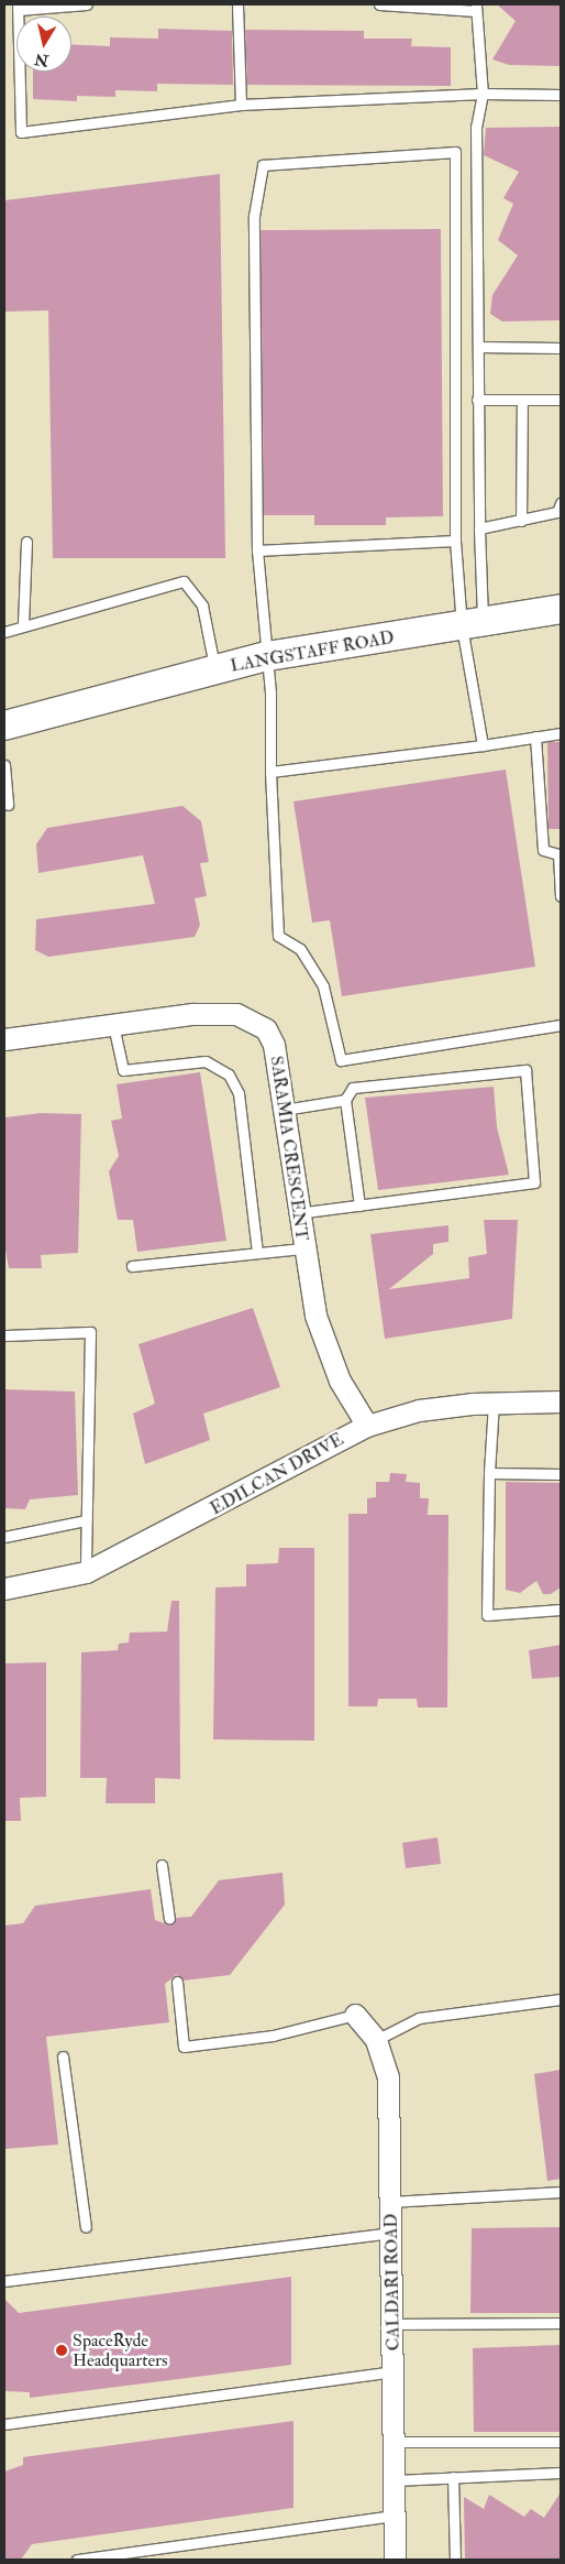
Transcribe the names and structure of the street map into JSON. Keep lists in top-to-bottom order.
{
  "streets": {
    "street": [
      "LANGSTAFF ROAD",
      "SARAMIA CRESCENT",
      "EDILCAN DRIVE",
      "CALDARI ROAD"
    ]
  },
  "crossings": [
    ["SARAMIA CRESCENT", "EDILCAN DRIVE"]
  ],
  "places": ["SpaceRyde Headquarters"],
  "north": "bottom"
}
